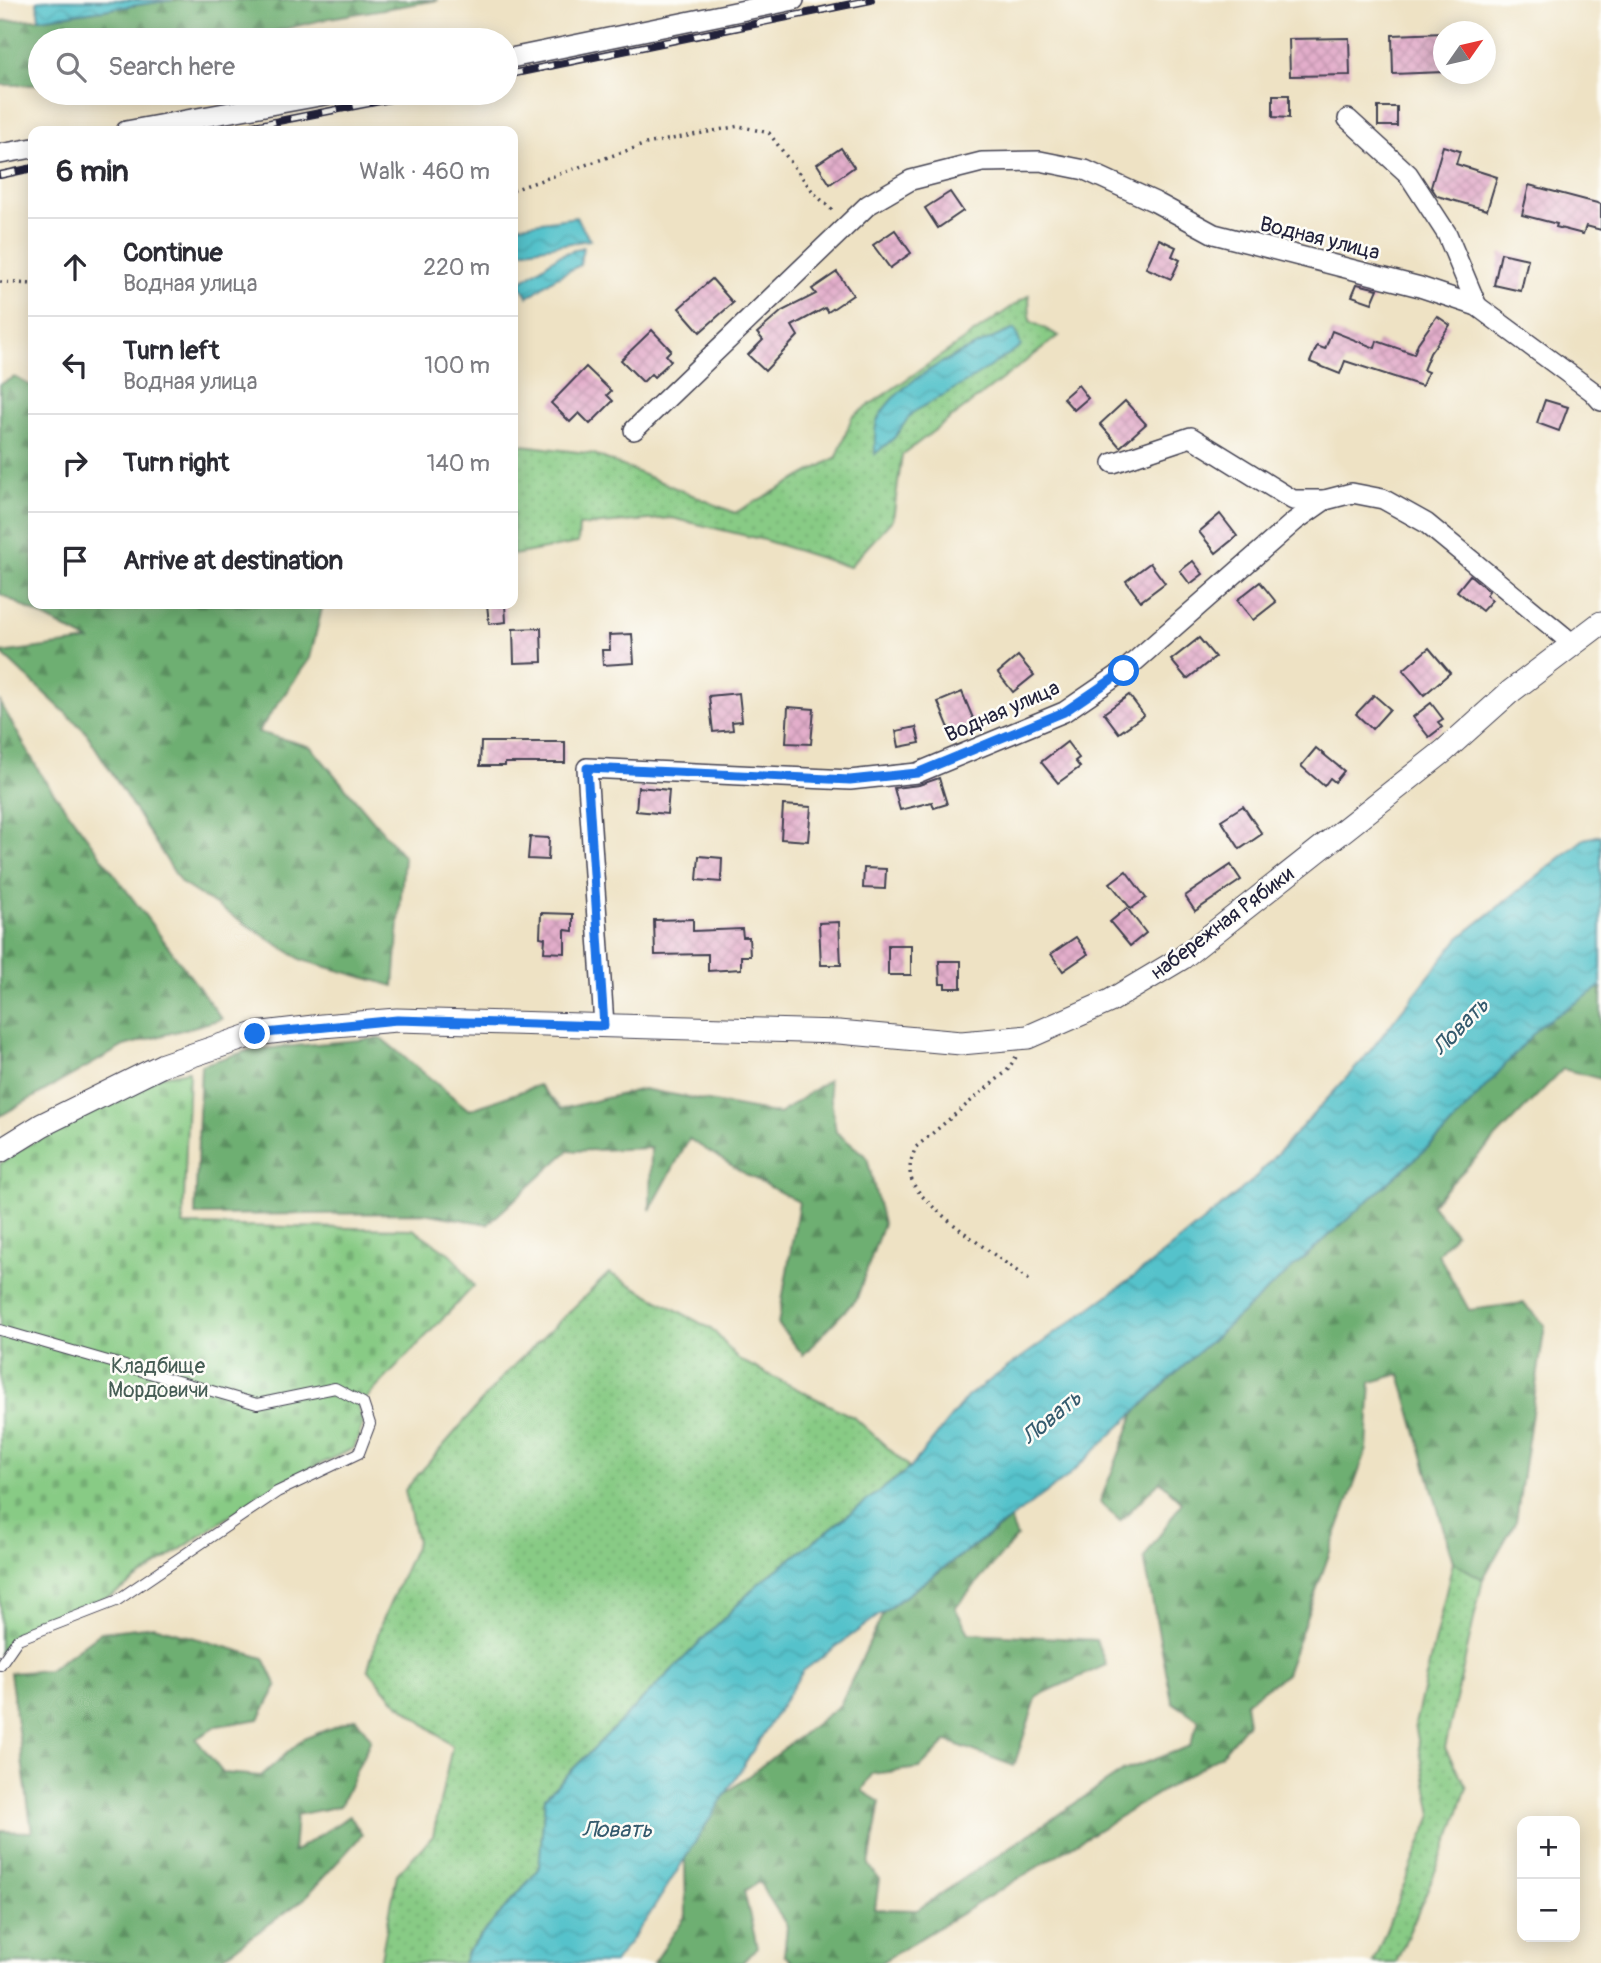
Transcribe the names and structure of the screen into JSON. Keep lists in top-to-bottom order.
{
  "streets": {
    "street": ["Водная улица", "набережная Рябики"]
  },
  "crossings": [
    ["Водная улица", "набережная Рябики"]
  ],
  "water": ["Ловать"],
  "parks": ["Кладбище Мордовичи"],
  "north": "top right",
  "page": {
    "search": "Search here",
    "heading": ["6 min", "Walk · 460 m"],
    "list": [
      ["Continue", "Водная улица", "220 m"],
      ["Turn left", "Водная улица", "100 m"],
      ["Turn right", "140 m"],
      "Arrive at destination"
    ],
    "map_buttons": ["+", "−"]
  }
}
